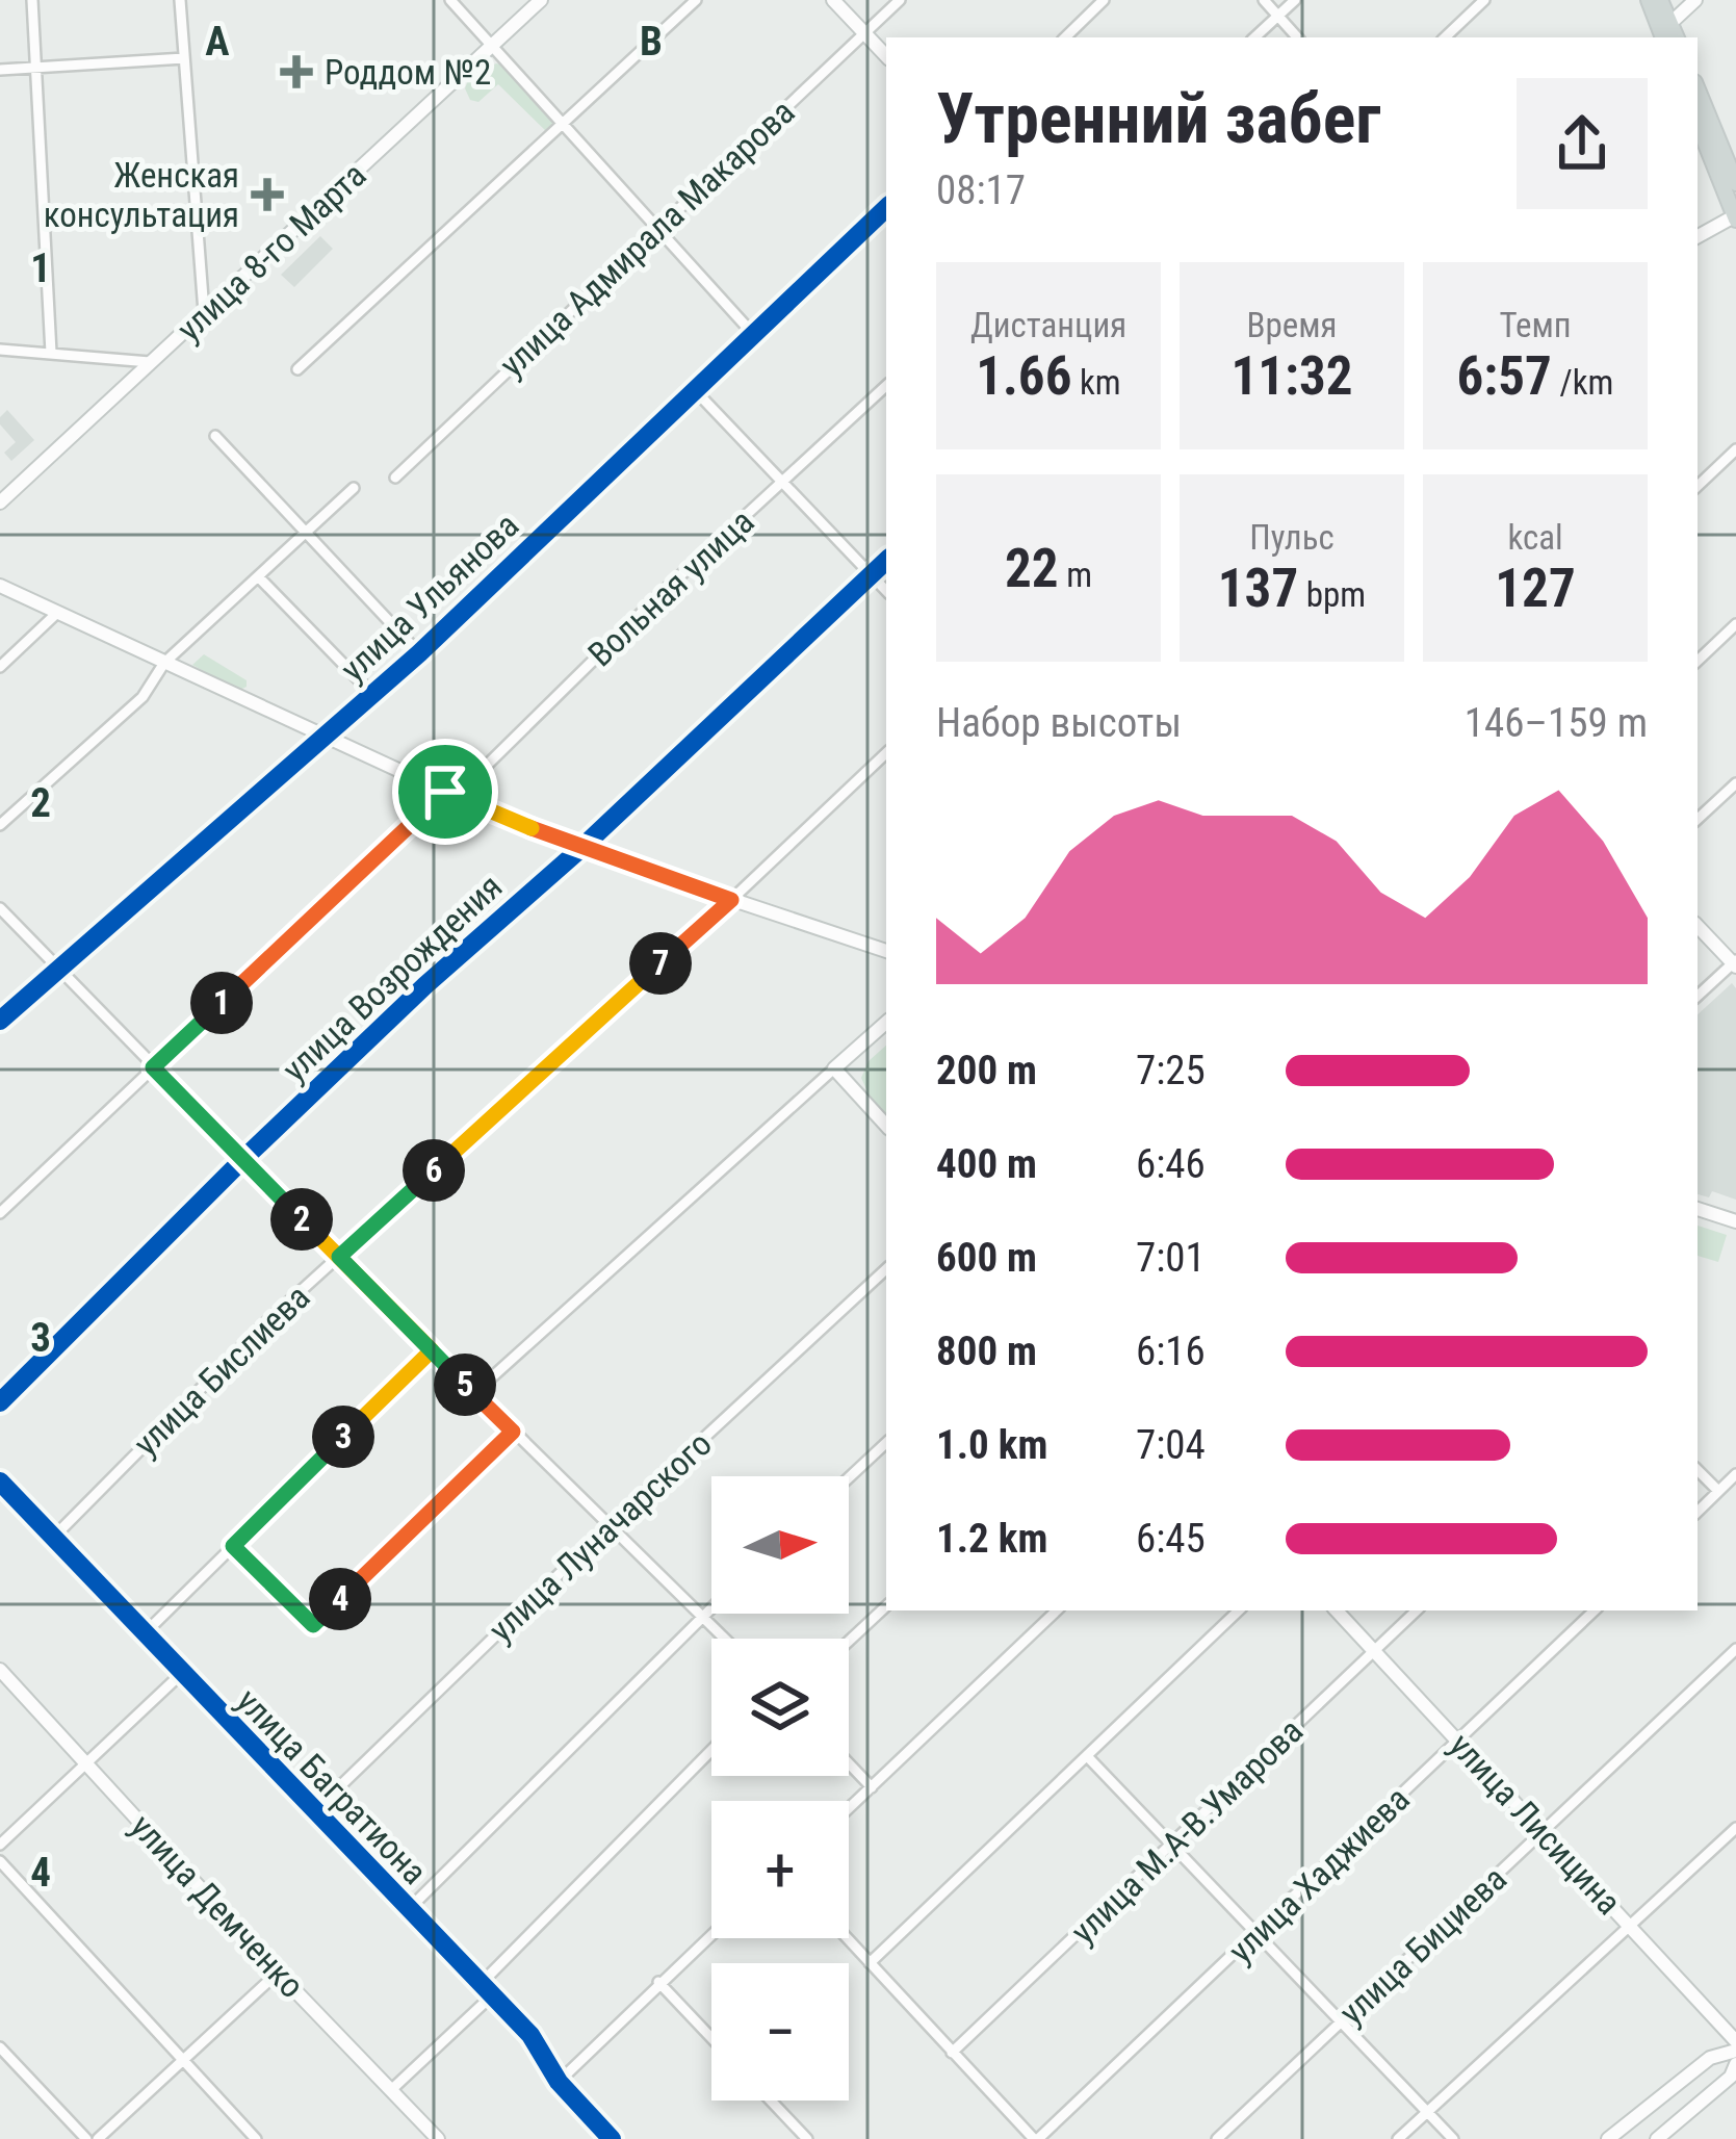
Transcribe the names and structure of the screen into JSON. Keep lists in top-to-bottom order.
{
  "streets": {
    "street": [
      "улица Адмирала Макарова",
      "улица 8-го Марта",
      "Вольная улица",
      "улица Ульянова",
      "улица Возрождения",
      "улица Бислиева",
      "улица Луначарского",
      "улица Багратиона",
      "улица Лисицина",
      "улица М.А-В.Умарова",
      "улица Хаджиева",
      "улица Демченко",
      "улица Бициева"
    ]
  },
  "crossings": [
    ["улица Бислиева", "улица Багратиона"],
    ["улица Луначарского", "улица Багратиона"],
    ["улица Лисицина", "улица М.А-В.Умарова"],
    ["улица Лисицина", "улица Хаджиева"],
    ["улица Лисицина", "улица Бициева"]
  ],
  "places": {
    "health": ["Роддом №2", "Женская консультация"]
  },
  "north": "right",
  "page": {
    "heading": ["Утренний забег", "08:17"],
    "stats": [
      ["Дистанция", "1.66 km"],
      ["Время", "11:32"],
      ["Темп", "6:57 /km"],
      ["22 m"],
      ["Пульс", "137 bpm"],
      ["kcal", "127"]
    ],
    "chart": ["Набор высоты", "146–159 m"],
    "pins": [
      "7",
      "1",
      "6",
      "2",
      "5",
      "3",
      "4"
    ],
    "list": [
      {
        "name": "200 m",
        "note": "7:25"
      },
      {
        "name": "400 m",
        "note": "6:46"
      },
      {
        "name": "600 m",
        "note": "7:01"
      },
      {
        "name": "800 m",
        "note": "6:16"
      },
      {
        "name": "1.0 km",
        "note": "7:04"
      },
      {
        "name": "1.2 km",
        "note": "6:45"
      }
    ],
    "map_buttons": ["+", "−"]
  },
  "grid": {
    "columns": ["A", "B"],
    "rows": [
      "1",
      "2",
      "3",
      "4"
    ]
  }
}
